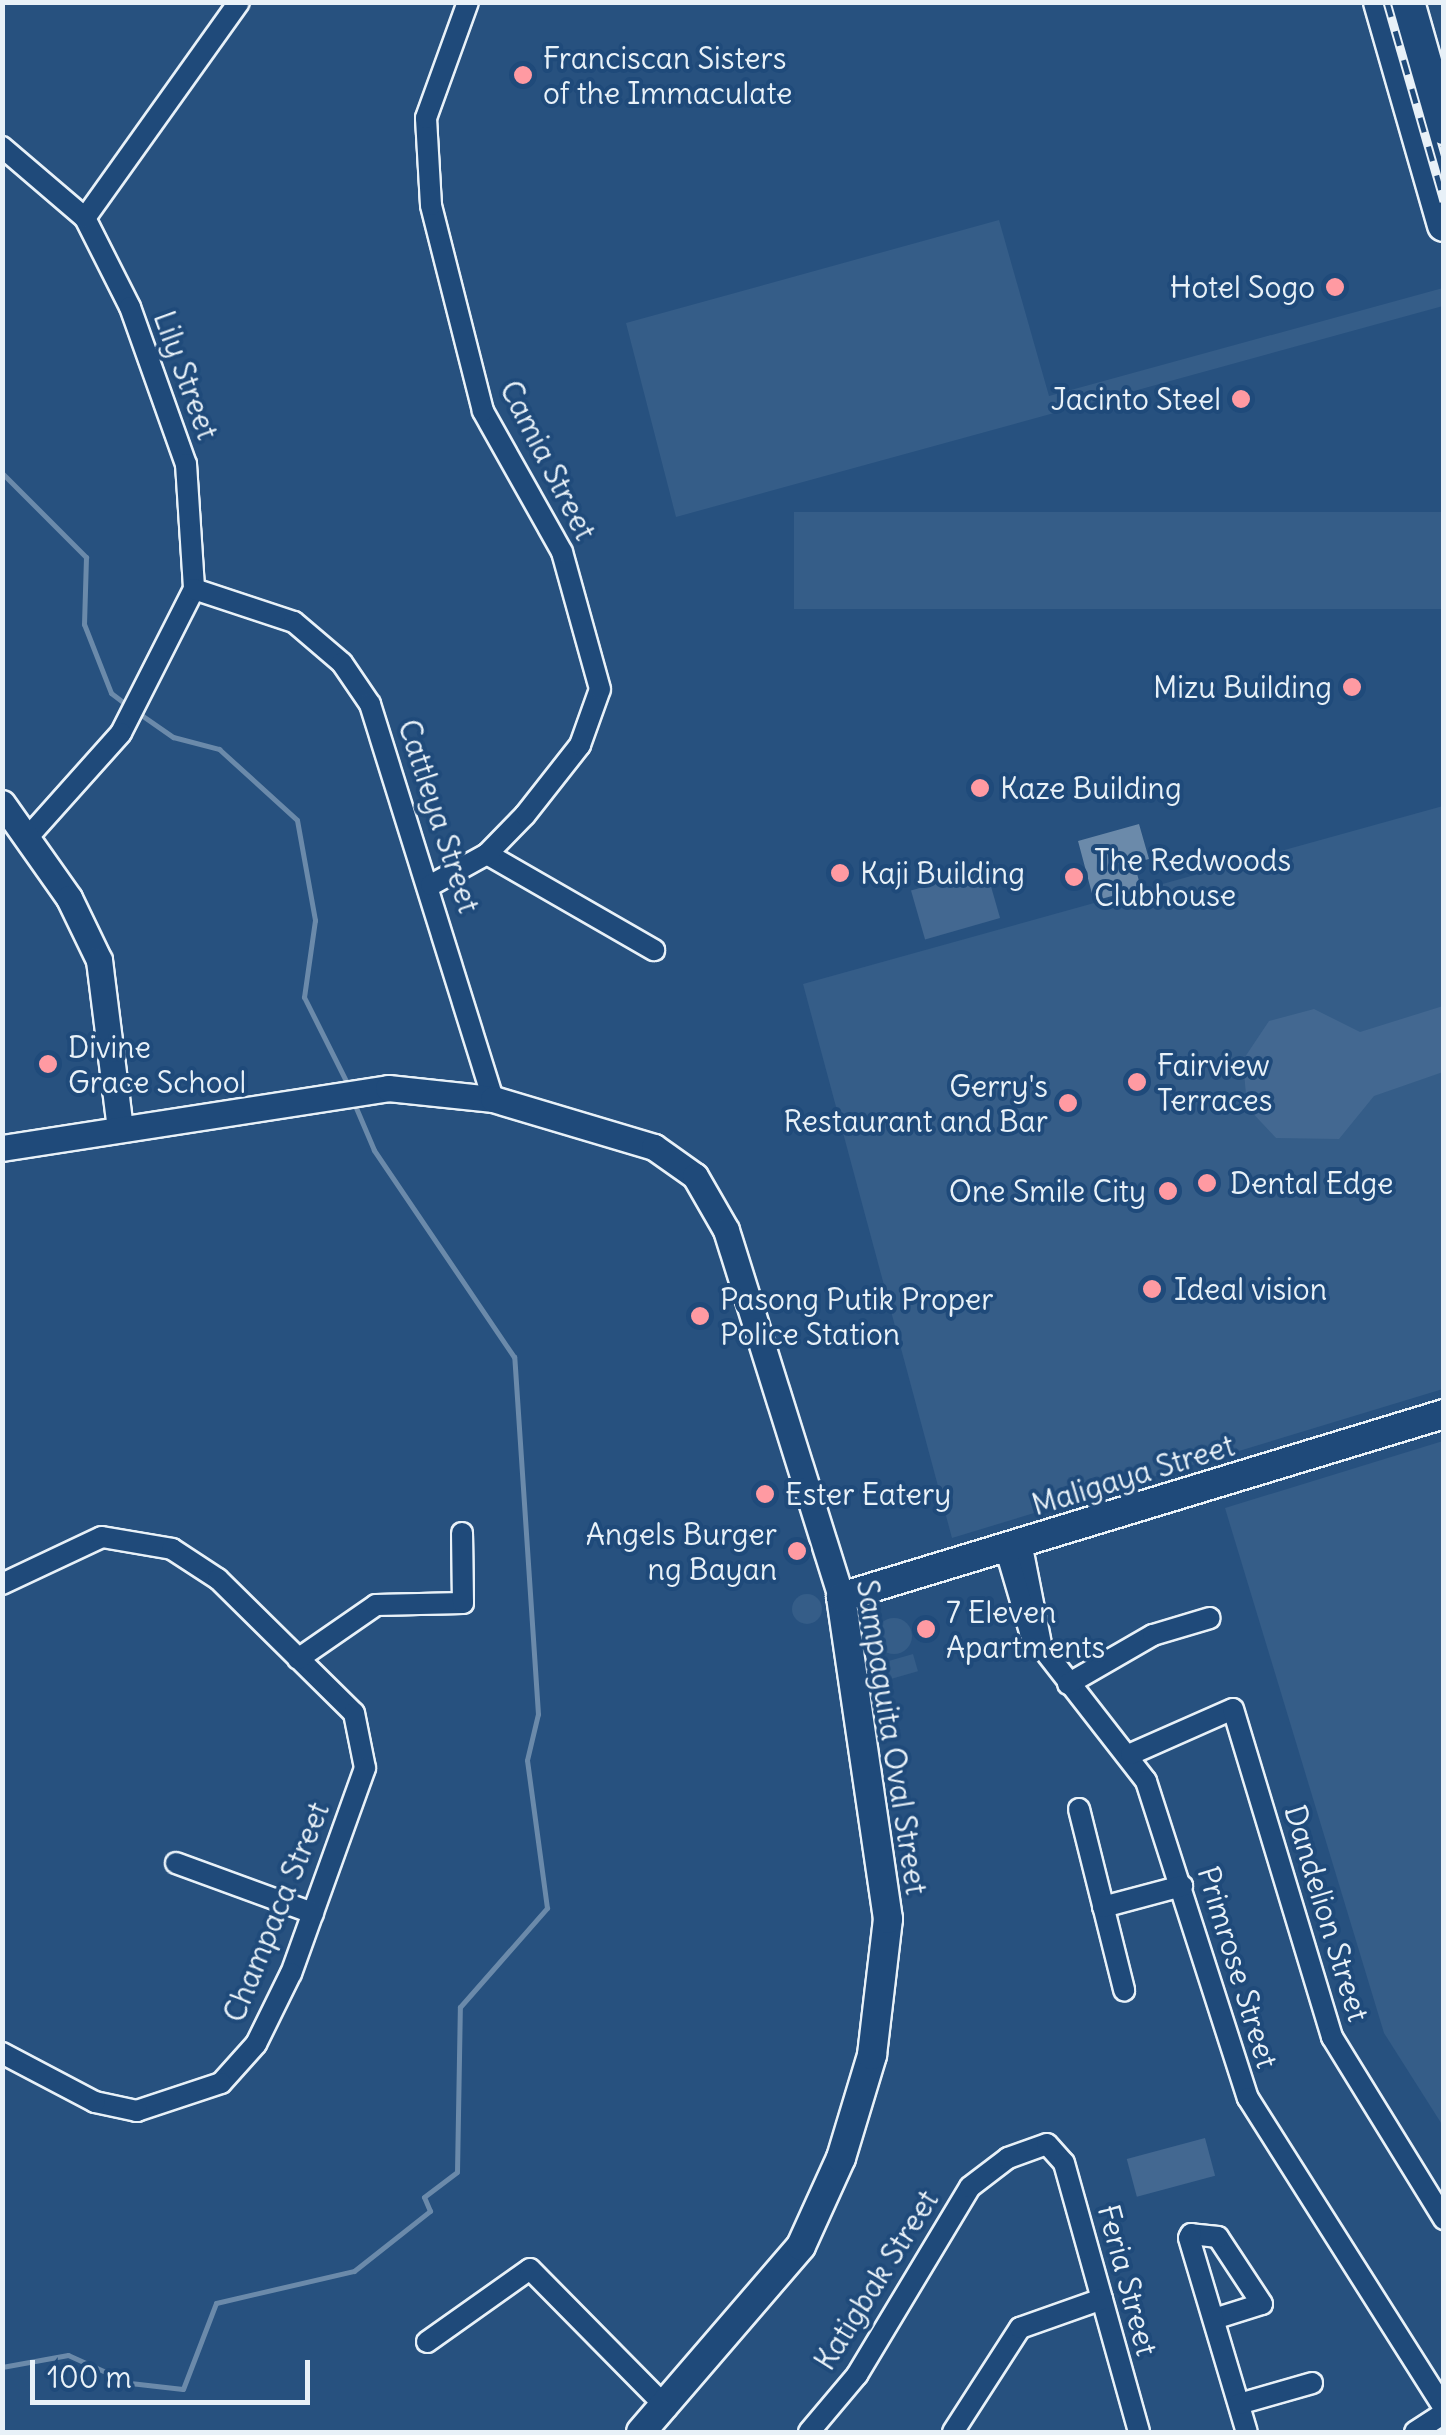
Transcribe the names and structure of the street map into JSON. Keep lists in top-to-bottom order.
{
  "streets": {
    "main road": ["Maligaya Street", "Sampaguita Oval Street"],
    "street": [
      "Lily Street",
      "Camia Street",
      "Cattleya Street",
      "Champaca Street",
      "Dandelion Street",
      "Primrose Street",
      "Katigbak Street",
      "Feria Street"
    ]
  },
  "crossings": [
    ["Lily Street", "Cattleya Street"],
    ["Camia Street", "Cattleya Street"],
    ["Cattleya Street", "Sampaguita Oval Street"],
    ["Maligaya Street", "Sampaguita Oval Street"],
    ["Maligaya Street", "Primrose Street"],
    ["Dandelion Street", "Primrose Street"],
    ["Katigbak Street", "Feria Street"]
  ],
  "places": [
    "Franciscan Sisters of the Immaculate",
    "Hotel Sogo",
    "Jacinto Steel",
    "Mizu Building",
    "Kaze Building",
    "Kaji Building",
    "The Redwoods Clubhouse",
    "Divine Grace School",
    "Fairview Terraces",
    "Gerry's Restaurant and Bar",
    "Dental Edge",
    "One Smile City",
    "Ideal vision",
    "Pasong Putik Proper Police Station",
    "Ester Eatery",
    "Angels Burger ng Bayan",
    "7 Eleven Apartments"
  ],
  "scale_bar": "100 m"
}
